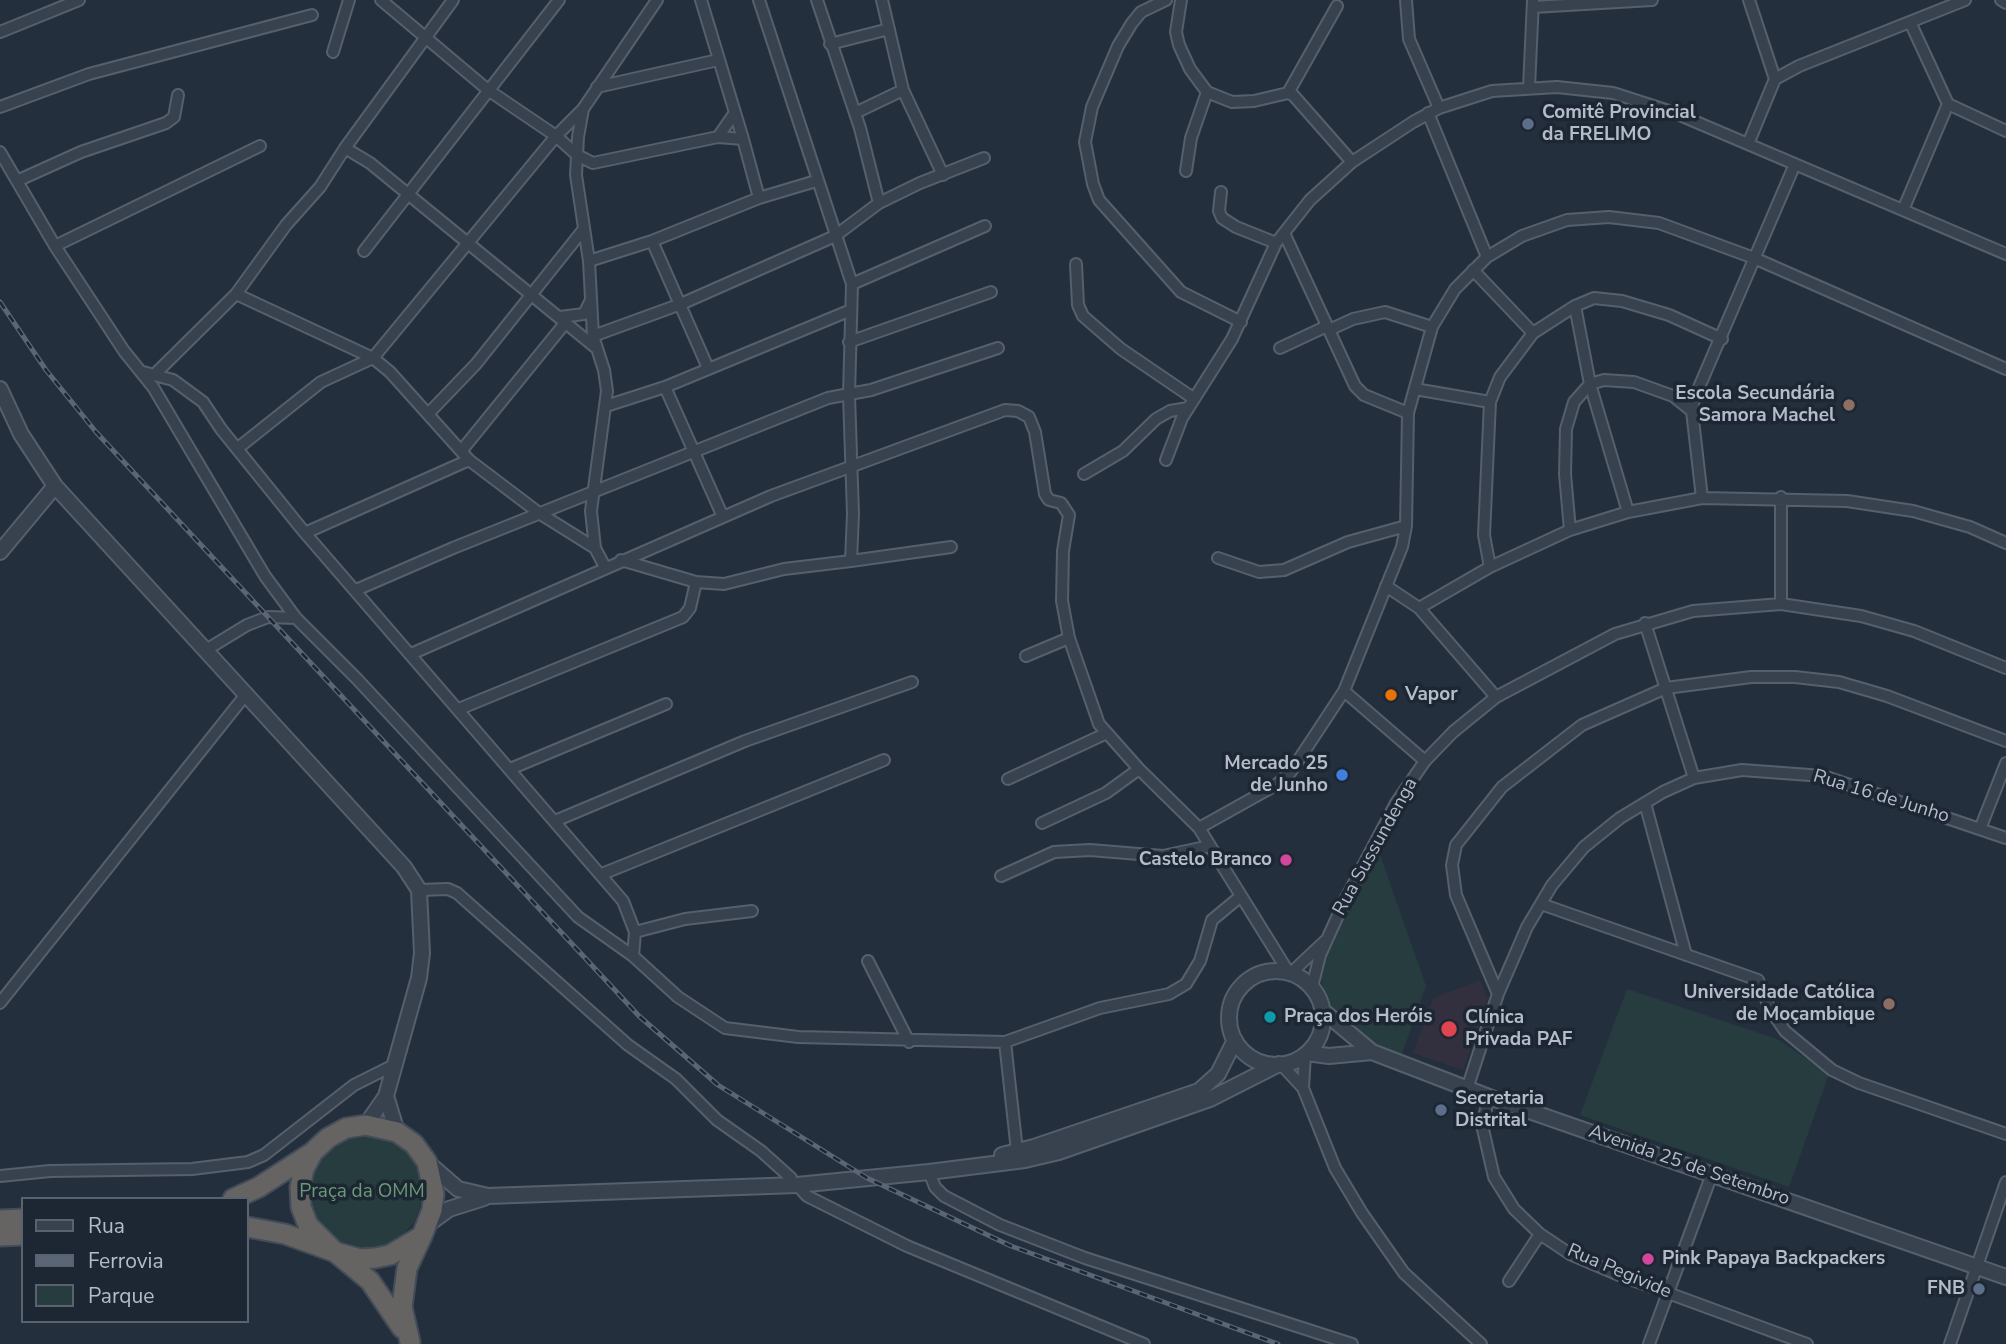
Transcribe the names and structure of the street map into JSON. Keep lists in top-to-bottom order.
{
  "streets": {
    "street": [
      "Rua 16 de Junho",
      "Rua Sussundenga",
      "Avenida 25 de Setembro",
      "Rua Pegivide"
    ]
  },
  "crossings": [
    ["Rua 16 de Junho", "Avenida 25 de Setembro"],
    ["Rua Sussundenga", "Avenida 25 de Setembro"],
    ["Avenida 25 de Setembro", "Rua Pegivide"]
  ],
  "parks": ["Praça da OMM"],
  "places": [
    "Comitê Provincial da FRELIMO",
    "Escola Secundária Samora Machel",
    "Vapor",
    "Mercado 25 de Junho",
    "Castelo Branco",
    "Universidade Católica de Moçambique",
    "Praça dos Heróis",
    "Clínica Privada PAF",
    "Secretaria Distrital",
    "Pink Papaya Backpackers",
    "FNB"
  ],
  "legend": ["Rua", "Ferrovia", "Parque"]
}
